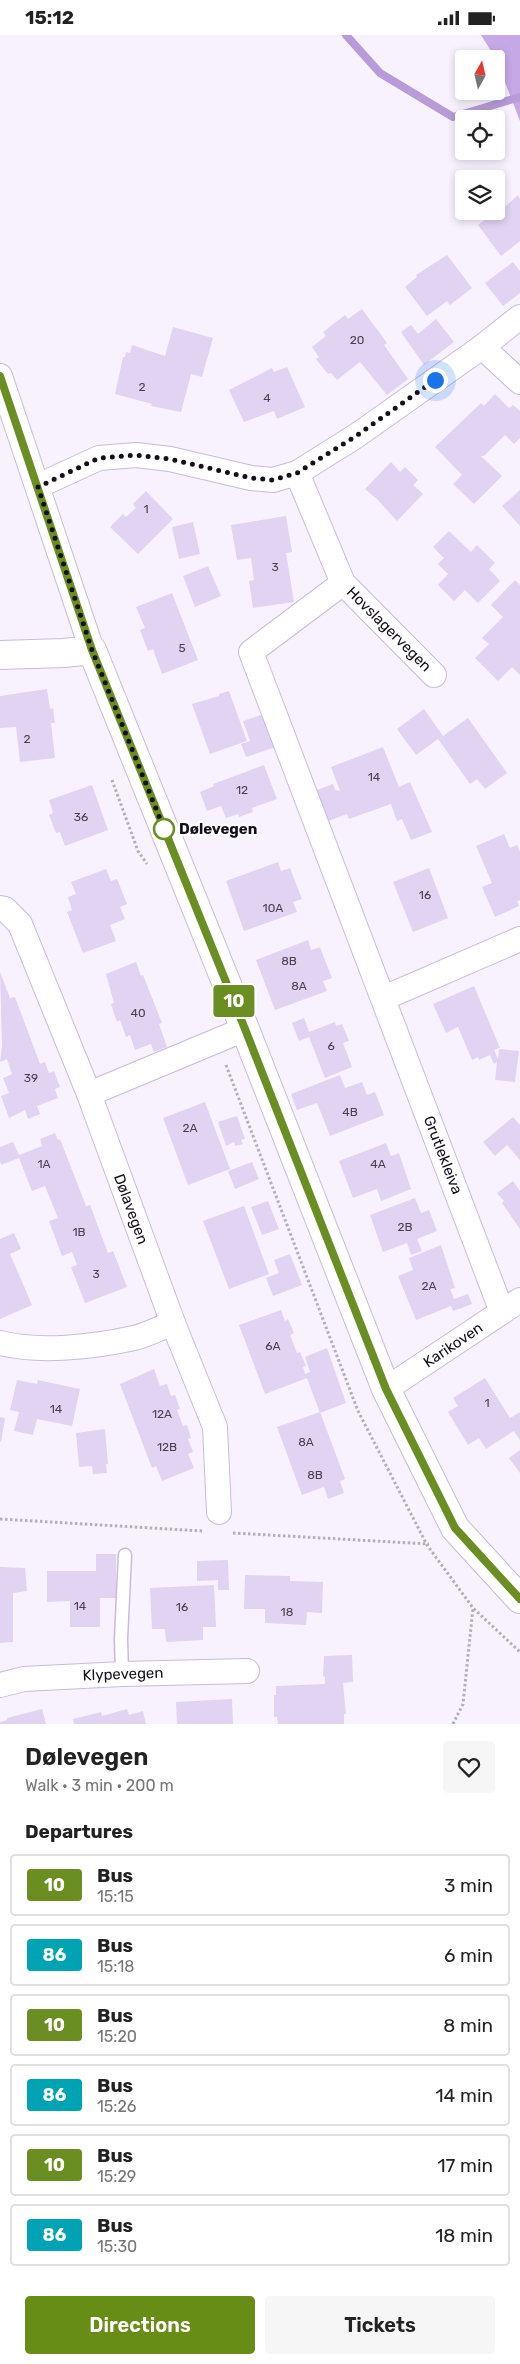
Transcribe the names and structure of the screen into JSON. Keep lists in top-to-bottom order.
{
  "streets": {
    "street": [
      "Hovslagervegen",
      "Grutlekleiva",
      "Dølavegen",
      "Karikoven",
      "Klypevegen"
    ]
  },
  "crossings": [
    ["Hovslagervegen", "Grutlekleiva"],
    ["Grutlekleiva", "Karikoven"]
  ],
  "places": ["Dølevegen"],
  "lines": ["bus line 10"],
  "house_numbers": [
    "20",
    "2",
    "4",
    "1",
    "3",
    "5",
    "2",
    "14",
    "12",
    "36",
    "16",
    "10A",
    "8B",
    "8A",
    "40",
    "6",
    "39",
    "4B",
    "2A",
    "1A",
    "4A",
    "2B",
    "1B",
    "3",
    "2A",
    "6A",
    "1",
    "14",
    "12A",
    "8A",
    "12B",
    "8B",
    "14",
    "16",
    "18"
  ],
  "north": "top",
  "page": {
    "status": "15:12",
    "on_map": "10",
    "heading": [
      ["Dølevegen", "Walk · 3 min · 200 m"],
      "Departures"
    ],
    "list": [
      {
        "mark": "10",
        "name": "Bus",
        "note": "15:15",
        "value": "3 min"
      },
      {
        "mark": "86",
        "name": "Bus",
        "note": "15:18",
        "value": "6 min"
      },
      {
        "mark": "10",
        "name": "Bus",
        "note": "15:20",
        "value": "8 min"
      },
      {
        "mark": "86",
        "name": "Bus",
        "note": "15:26",
        "value": "14 min"
      },
      {
        "mark": "10",
        "name": "Bus",
        "note": "15:29",
        "value": "17 min"
      },
      {
        "mark": "86",
        "name": "Bus",
        "note": "15:30",
        "value": "18 min"
      }
    ],
    "buttons": ["Directions", "Tickets"]
  }
}
